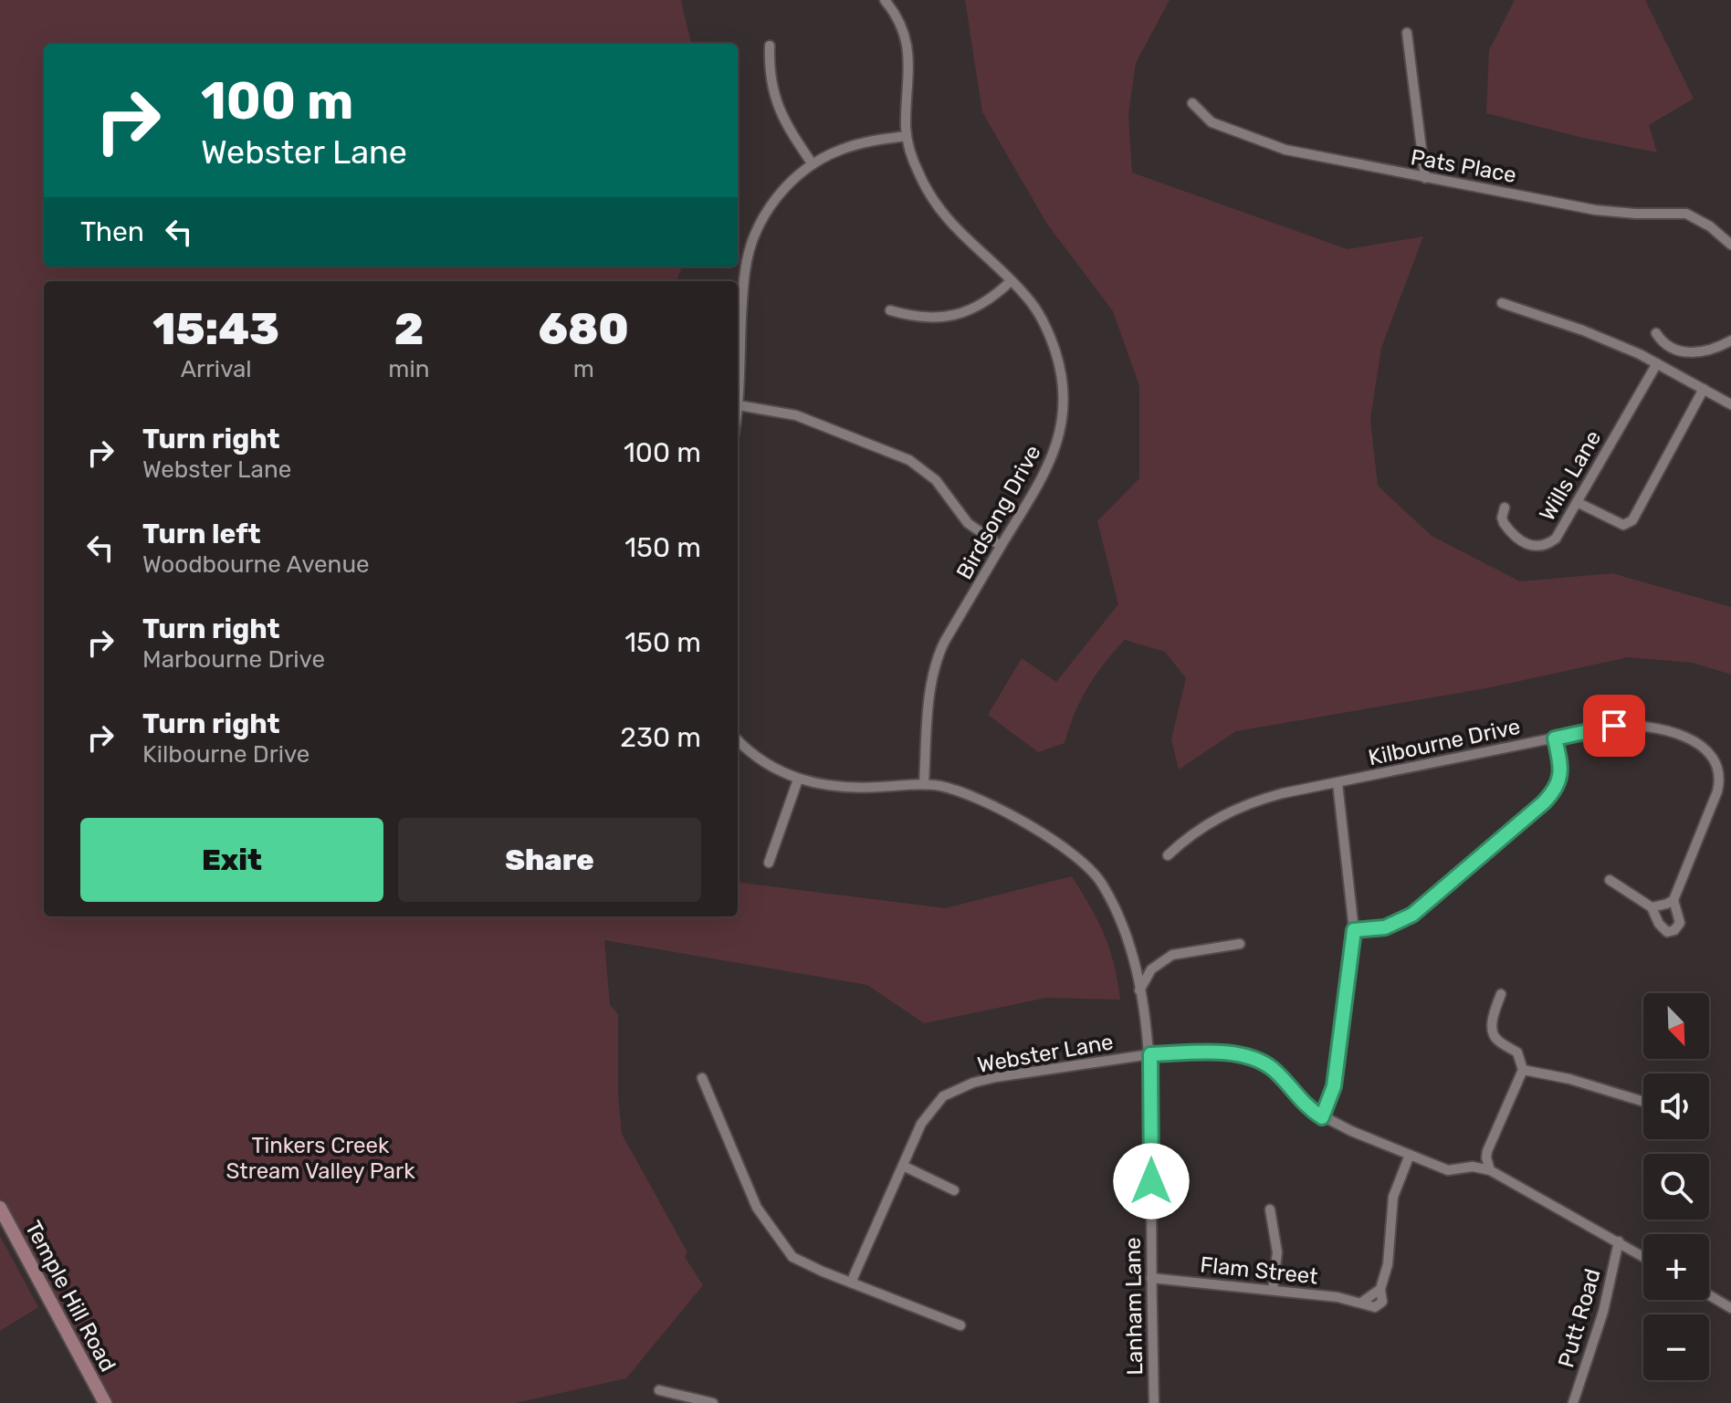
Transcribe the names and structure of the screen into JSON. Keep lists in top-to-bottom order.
{
  "streets": {
    "main road": ["Temple Hill Road"],
    "street": [
      "Pats Place",
      "Wills Lane",
      "Birdsong Drive",
      "Kilbourne Drive",
      "Webster Lane",
      "Flam Street",
      "Lanham Lane",
      "Putt Road"
    ]
  },
  "crossings": [
    ["Birdsong Drive", "Lanham Lane"],
    ["Webster Lane", "Flam Street"],
    ["Webster Lane", "Lanham Lane"],
    ["Webster Lane", "Putt Road"],
    ["Flam Street", "Lanham Lane"]
  ],
  "parks": ["Tinkers Creek Stream Valley Park"],
  "north": "bottom right",
  "page": {
    "turn": ["100 m", "Webster Lane"],
    "then": "Then",
    "eta": [
      "15:43",
      "Arrival",
      "2",
      "min",
      "680",
      "m"
    ],
    "list": [
      {
        "name": "Turn right",
        "note": "Webster Lane",
        "value": "100 m"
      },
      {
        "name": "Turn left",
        "note": "Woodbourne Avenue",
        "value": "150 m"
      },
      {
        "name": "Turn right",
        "note": "Marbourne Drive",
        "value": "150 m"
      },
      {
        "name": "Turn right",
        "note": "Kilbourne Drive",
        "value": "230 m"
      }
    ],
    "buttons": ["Exit", "Share"],
    "map_buttons": ["+", "−"]
  }
}
